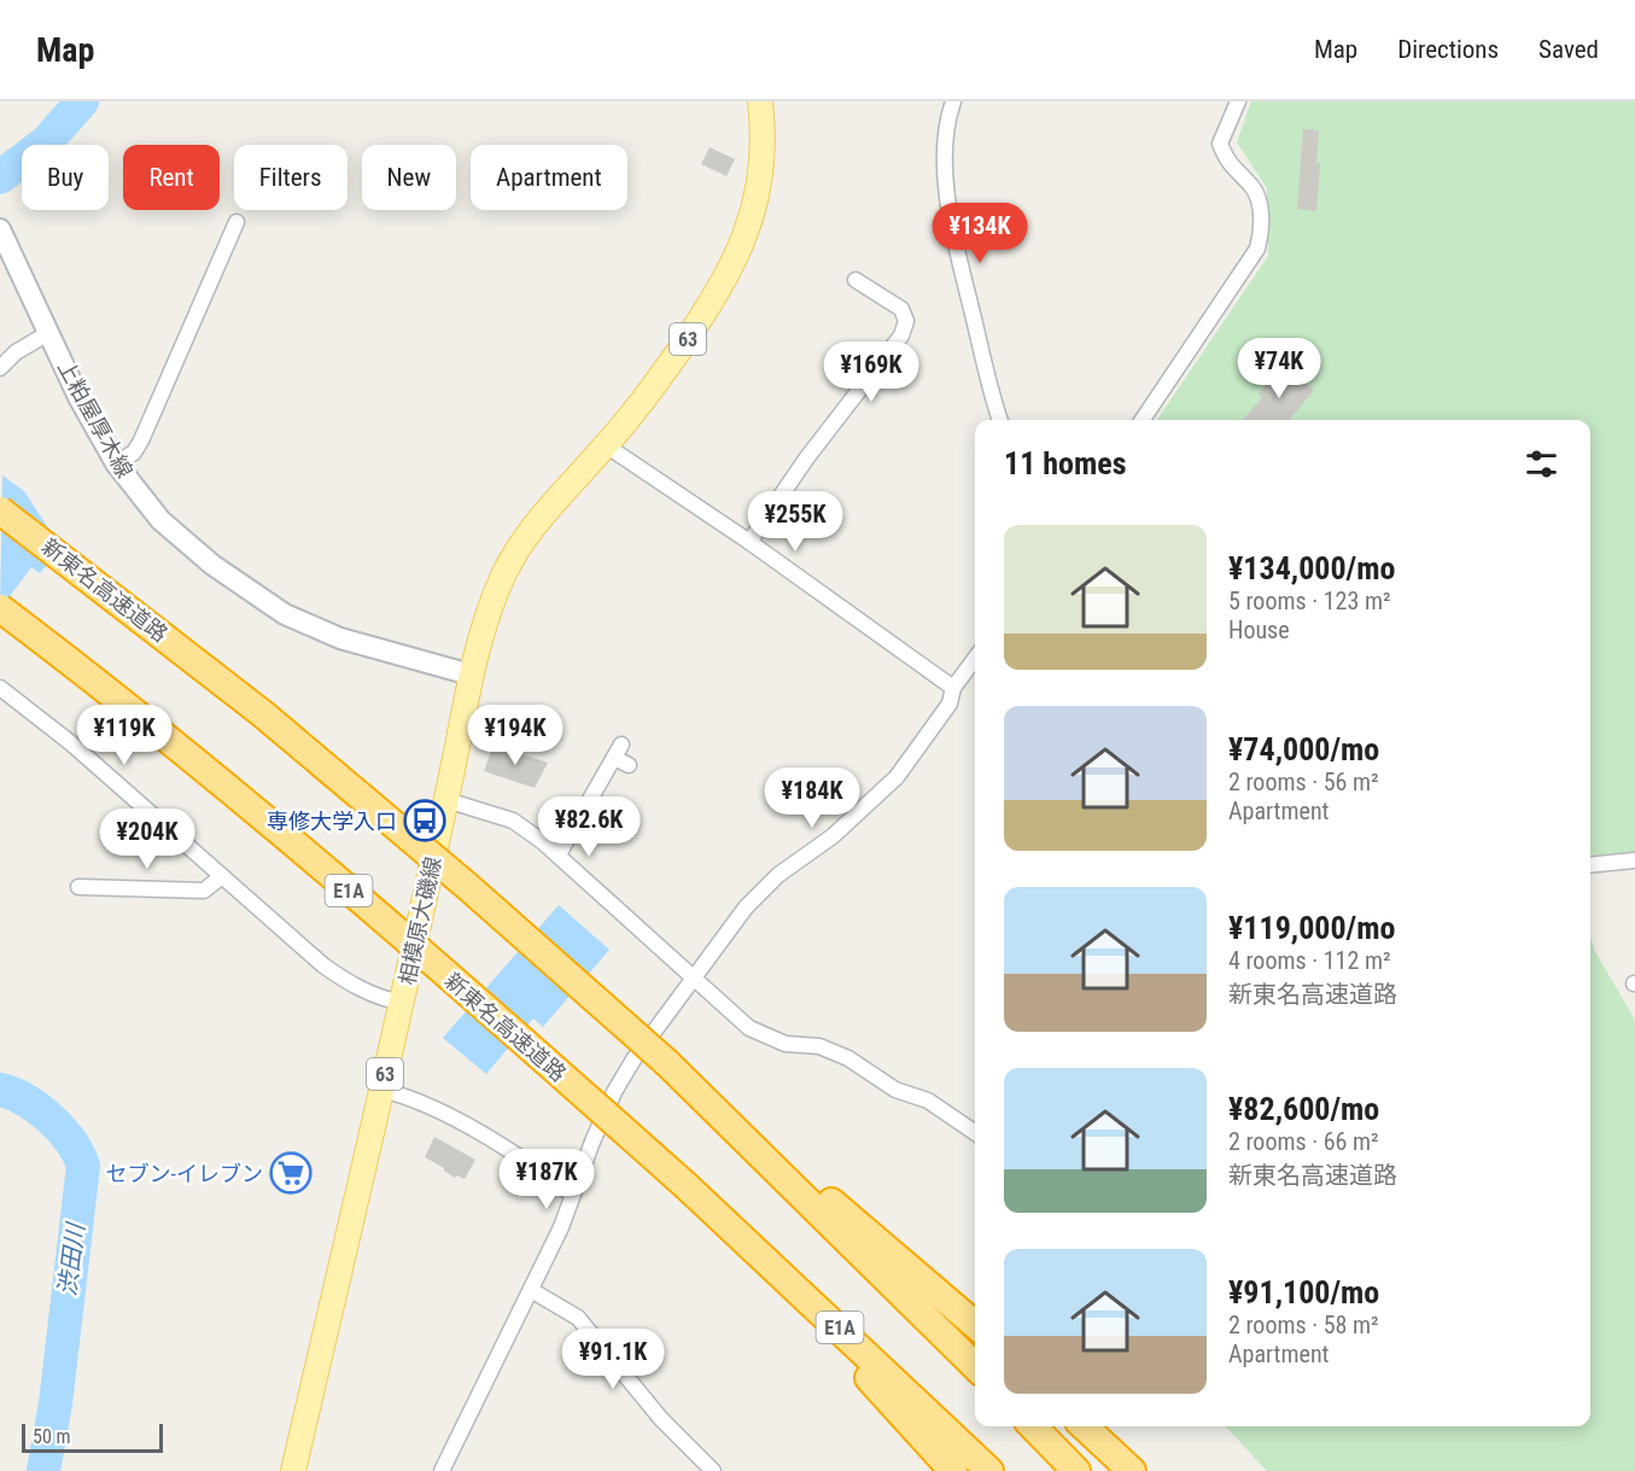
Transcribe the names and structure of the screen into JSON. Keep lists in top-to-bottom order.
{
  "streets": {
    "highway": ["新東名高速道路", "E1A"],
    "main road": ["63", "上粕屋厚木線", "相模原大磯線"]
  },
  "crossings": [
    ["上粕屋厚木線", "相模原大磯線"],
    ["新東名高速道路", "E1A"]
  ],
  "water": ["渋田川"],
  "places": {
    "bus stop": ["専修大学入口"],
    "supermarket": ["セブン-イレブン"]
  },
  "scale_bar": "50 m",
  "page": {
    "header": "Map",
    "nav": ["Map", "Directions", "Saved"],
    "chip": [
      "Buy",
      "Rent",
      "Filters",
      "New",
      "Apartment"
    ],
    "price": [
      "¥134K",
      "¥74K",
      "¥169K",
      "¥255K",
      "¥119K",
      "¥194K",
      "¥184K",
      "¥82.6K",
      "¥204K",
      "¥187K",
      "¥91.1K"
    ],
    "heading": "11 homes",
    "list": [
      {
        "name": "¥134,000/mo",
        "note": "5 rooms · 123 m² · House"
      },
      {
        "name": "¥74,000/mo",
        "note": "2 rooms · 56 m² · Apartment"
      },
      {
        "name": "¥119,000/mo",
        "note": "4 rooms · 112 m² · 新東名高速道路"
      },
      {
        "name": "¥82,600/mo",
        "note": "2 rooms · 66 m² · 新東名高速道路"
      },
      {
        "name": "¥91,100/mo",
        "note": "2 rooms · 58 m² · Apartment"
      }
    ],
    "scale": "50 m"
  }
}
